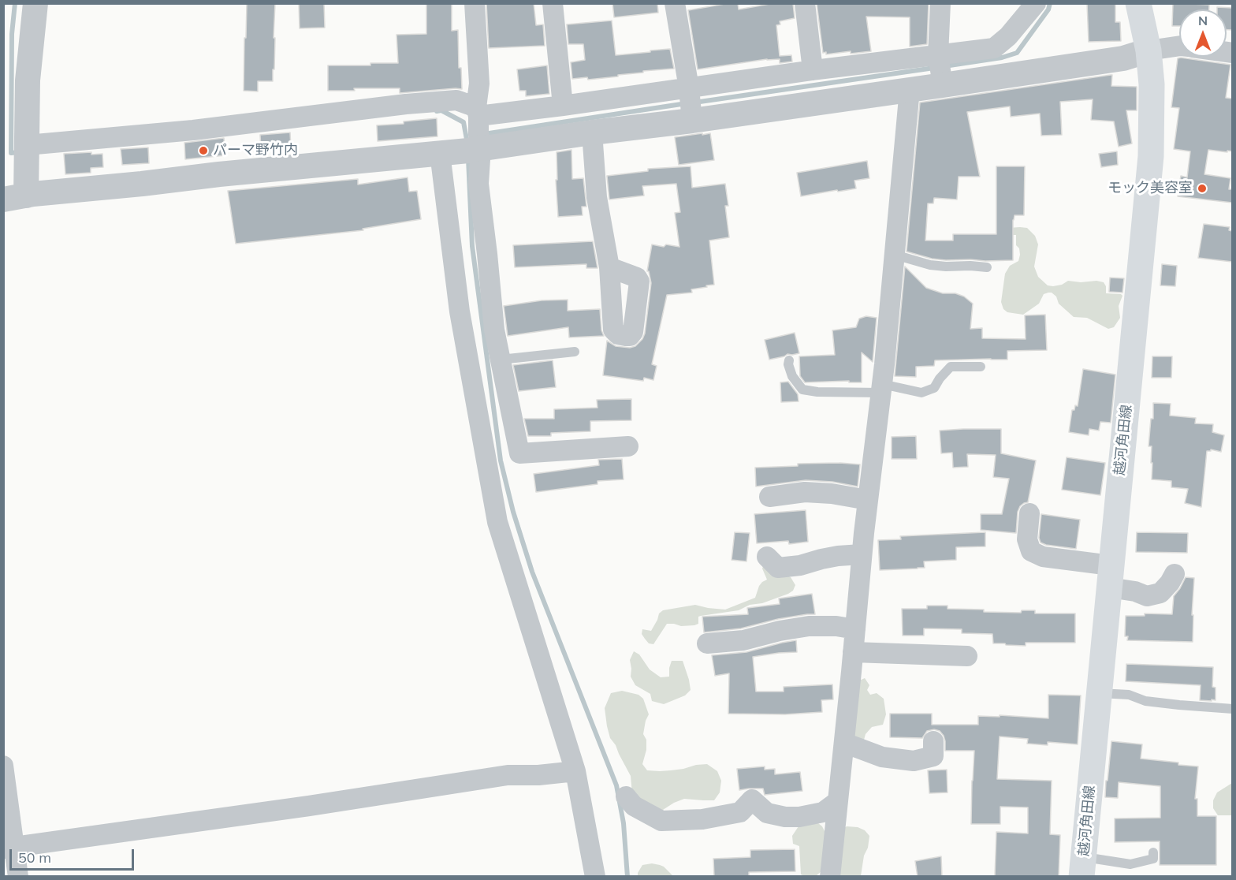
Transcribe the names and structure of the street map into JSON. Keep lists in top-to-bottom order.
{
  "streets": {
    "main road": ["越河角田線"]
  },
  "places": ["パーマ野竹内", "モック美容室"],
  "scale_bar": "50 m",
  "north": "top"
}
